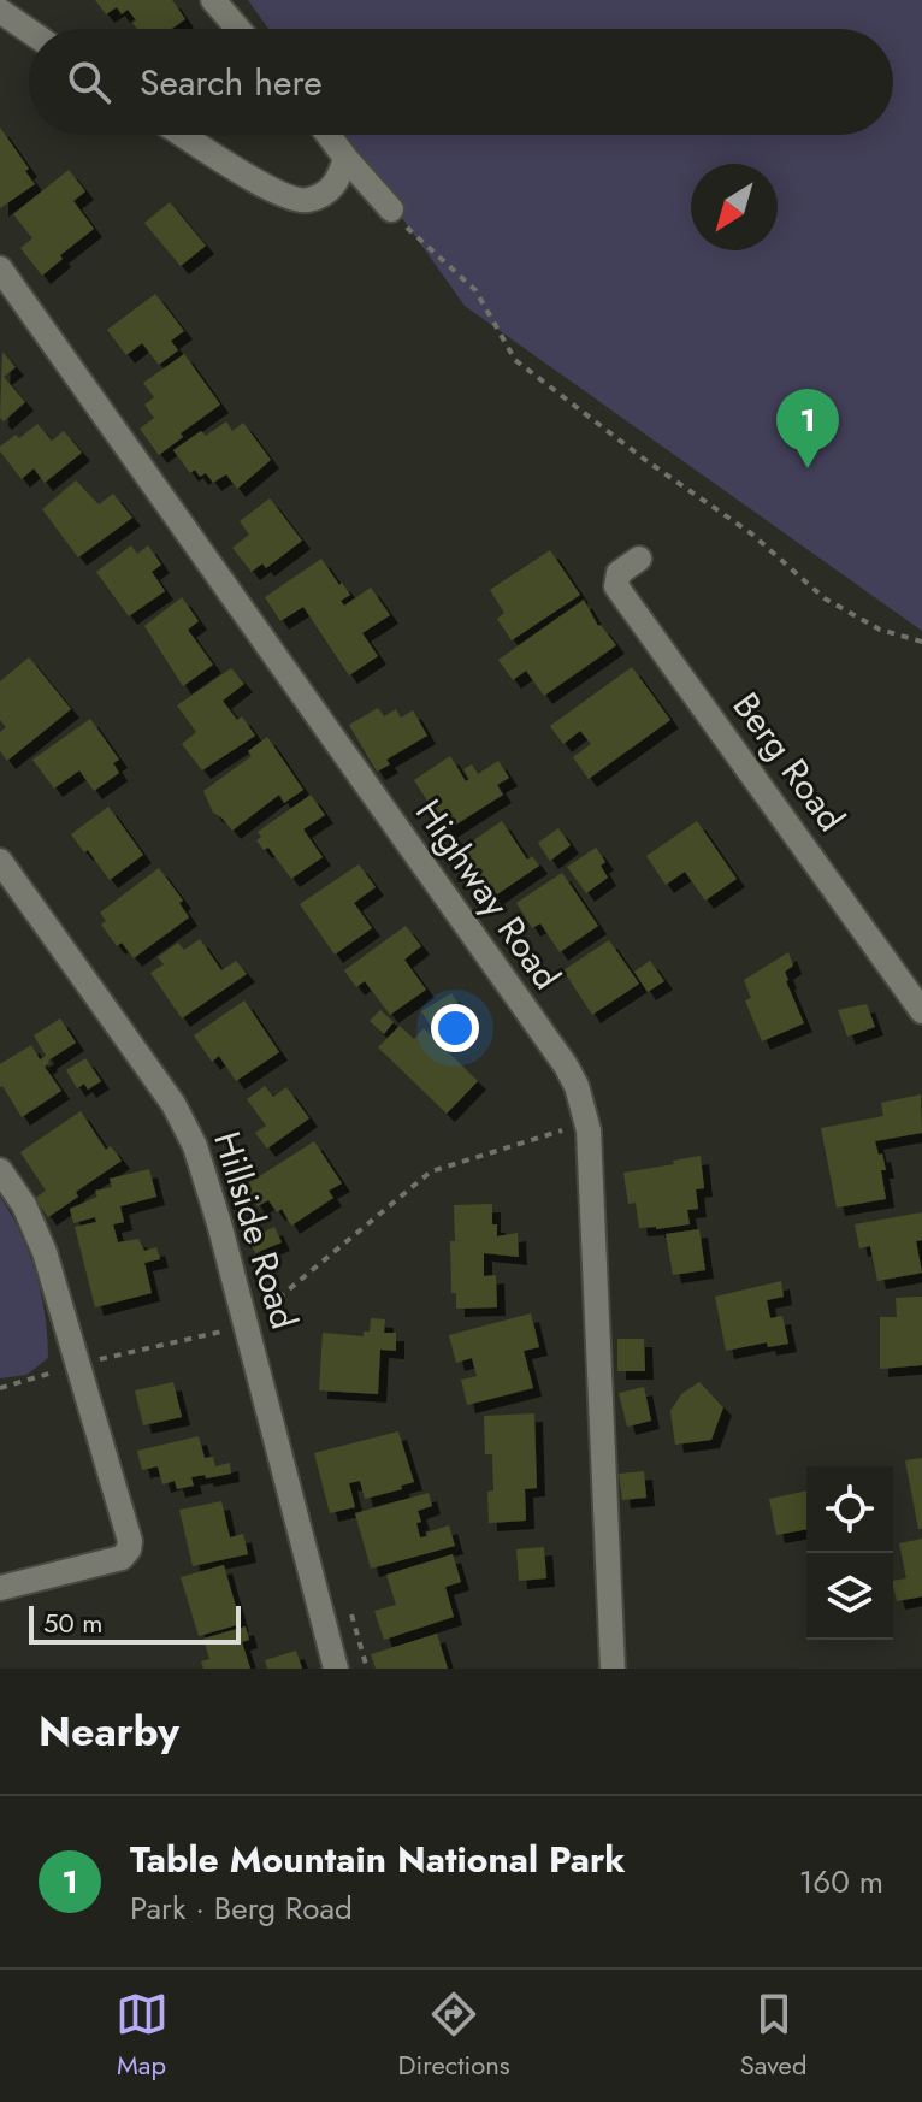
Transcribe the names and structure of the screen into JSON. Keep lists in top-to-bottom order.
{
  "streets": {
    "street": ["Berg Road", "Highway Road", "Hillside Road"]
  },
  "scale_bar": "50 m",
  "north": "bottom left",
  "page": {
    "search": "Search here",
    "pins": "1",
    "scale": "50 m",
    "heading": "Nearby",
    "list": [
      {
        "mark": "1",
        "name": "Table Mountain National Park",
        "note": "Park · Berg Road",
        "value": "160 m"
      }
    ],
    "nav": ["Map", "Directions", "Saved"]
  }
}
